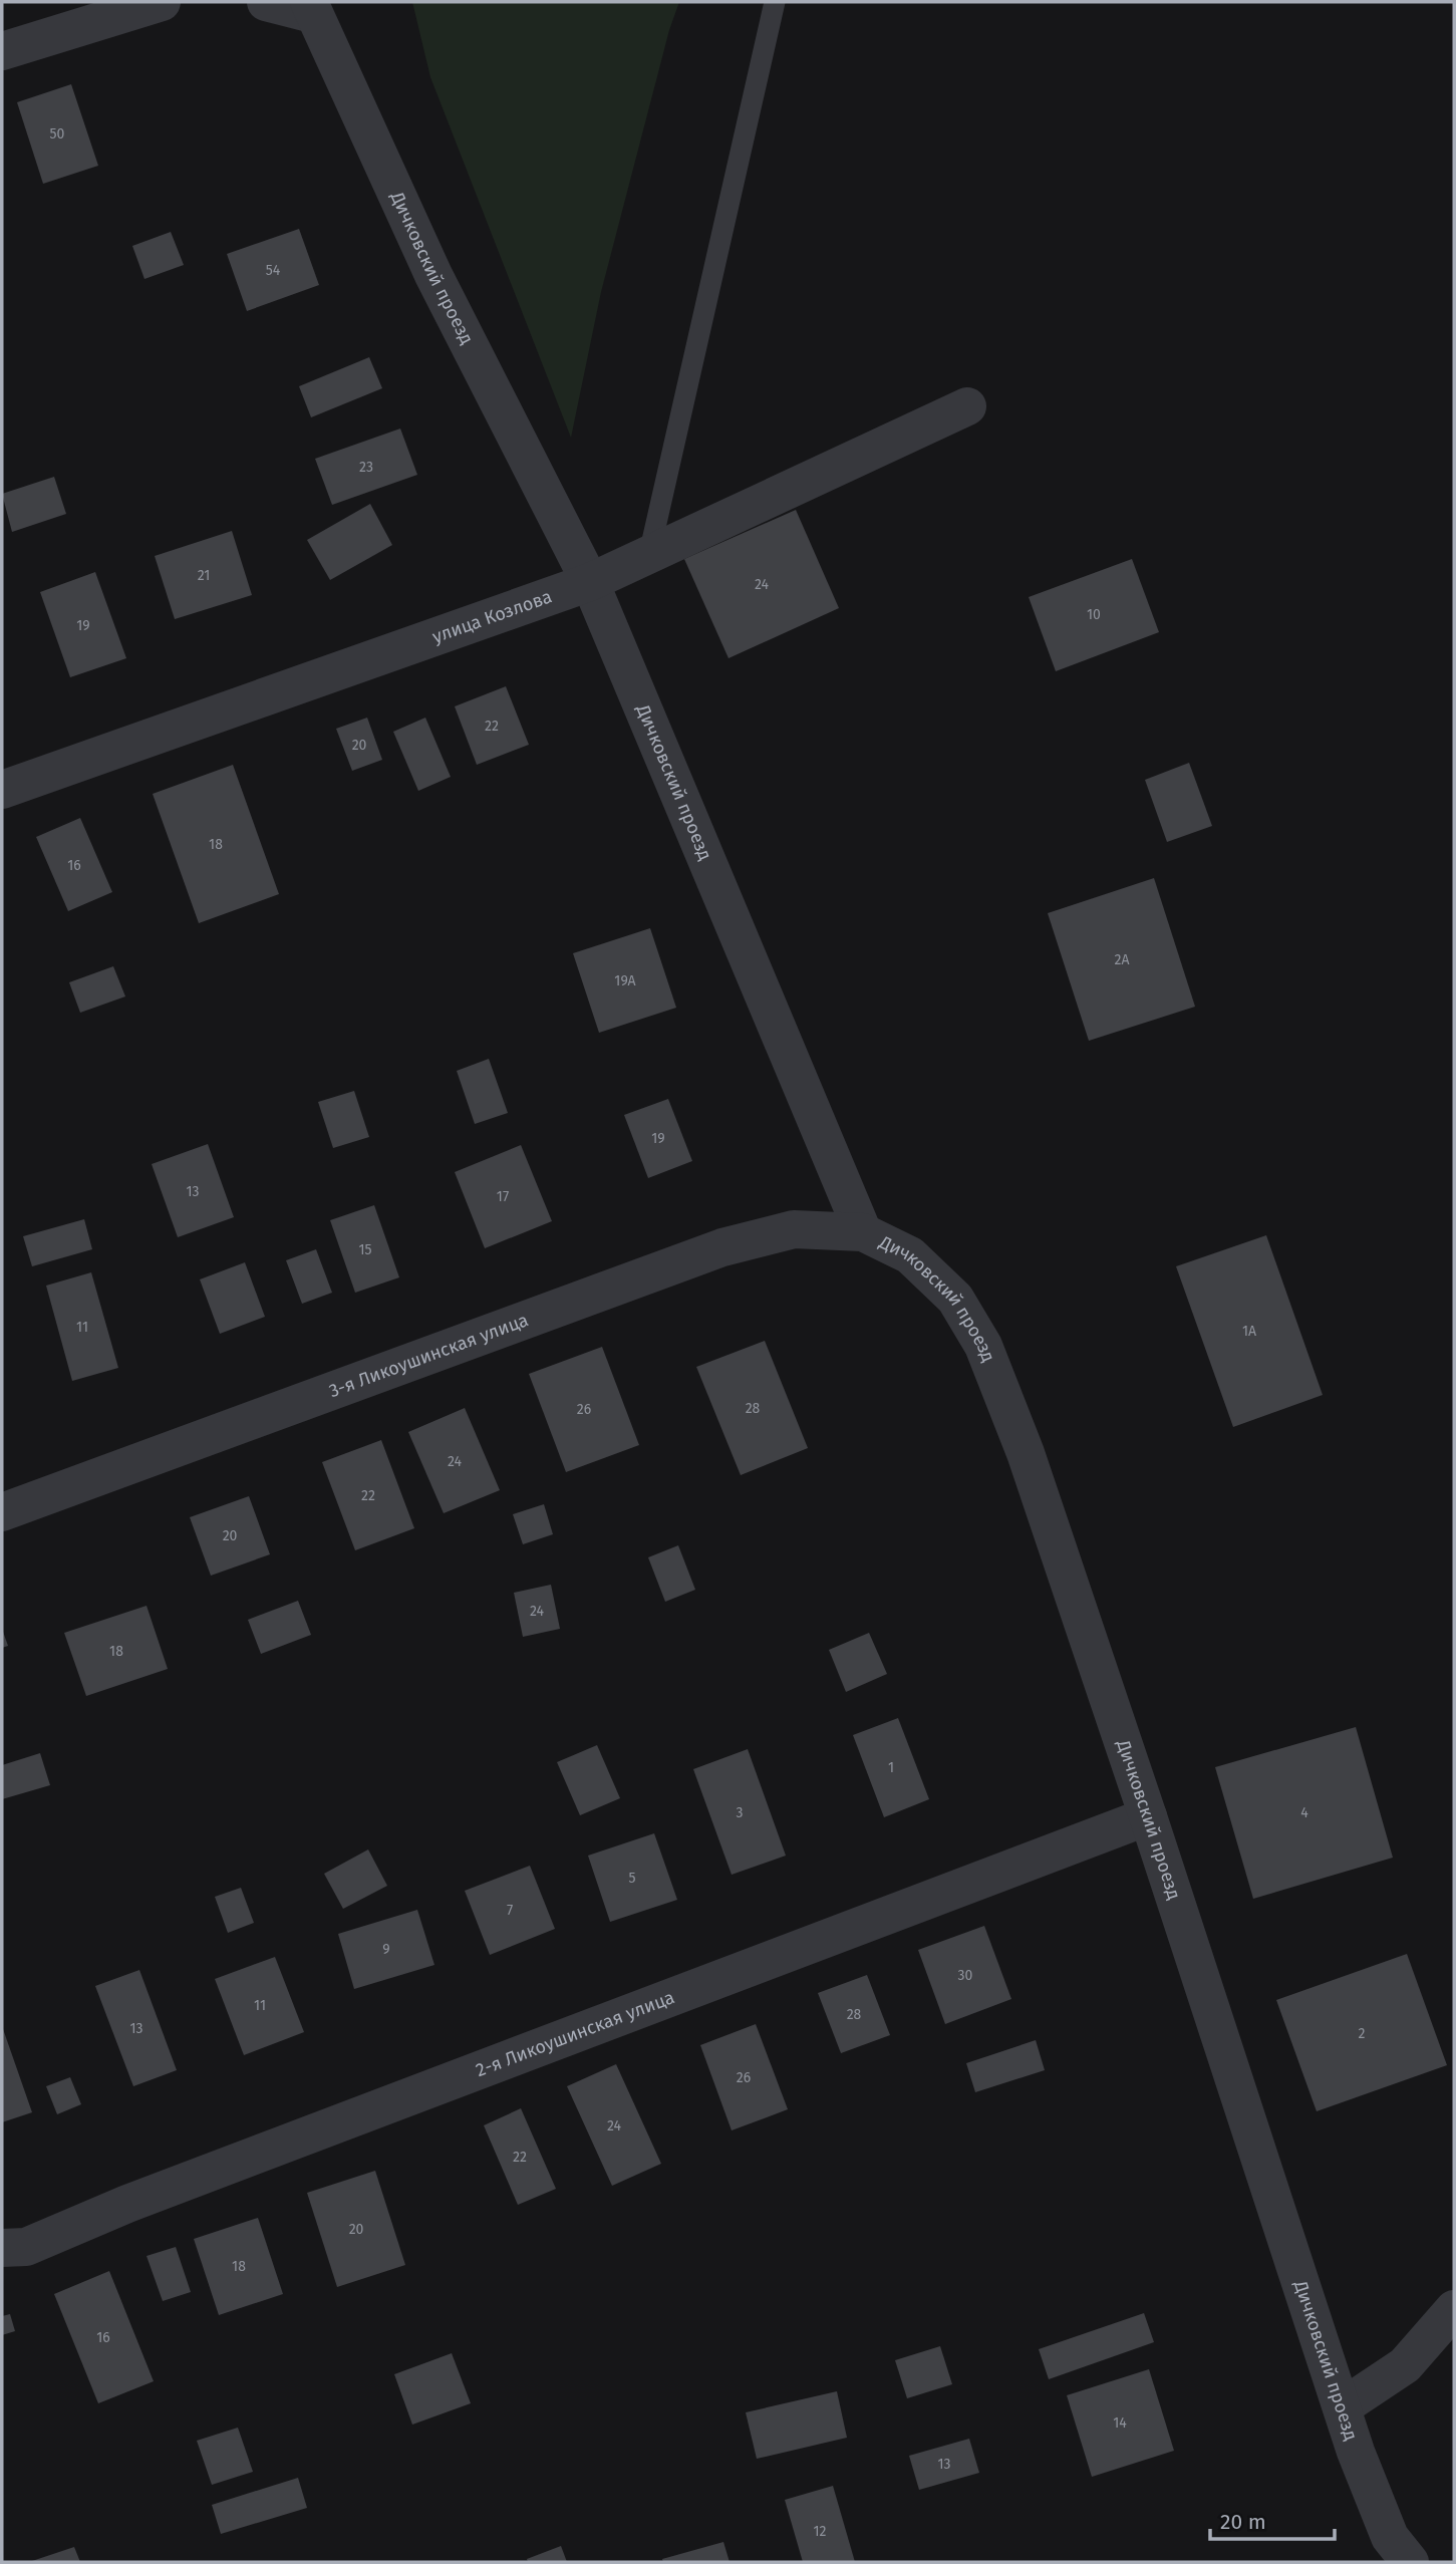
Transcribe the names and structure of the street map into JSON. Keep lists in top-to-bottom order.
{
  "streets": {
    "street": [
      "Дичковский проезд",
      "улица Козлова",
      "3-я Ликоушинская улица",
      "2-я Ликоушинская улица"
    ]
  },
  "crossings": [
    ["Дичковский проезд", "улица Козлова"],
    ["Дичковский проезд", "3-я Ликоушинская улица"],
    ["Дичковский проезд", "2-я Ликоушинская улица"]
  ],
  "house_numbers": [
    "50",
    "54",
    "23",
    "21",
    "24",
    "10",
    "19",
    "22",
    "20",
    "18",
    "16",
    "2А",
    "19А",
    "19",
    "13",
    "17",
    "15",
    "11",
    "1А",
    "28",
    "26",
    "24",
    "22",
    "20",
    "24",
    "18",
    "1",
    "3",
    "4",
    "5",
    "7",
    "9",
    "30",
    "11",
    "28",
    "13",
    "2",
    "26",
    "24",
    "22",
    "20",
    "18",
    "16",
    "14",
    "13",
    "12"
  ],
  "scale_bar": "20 m"
}
